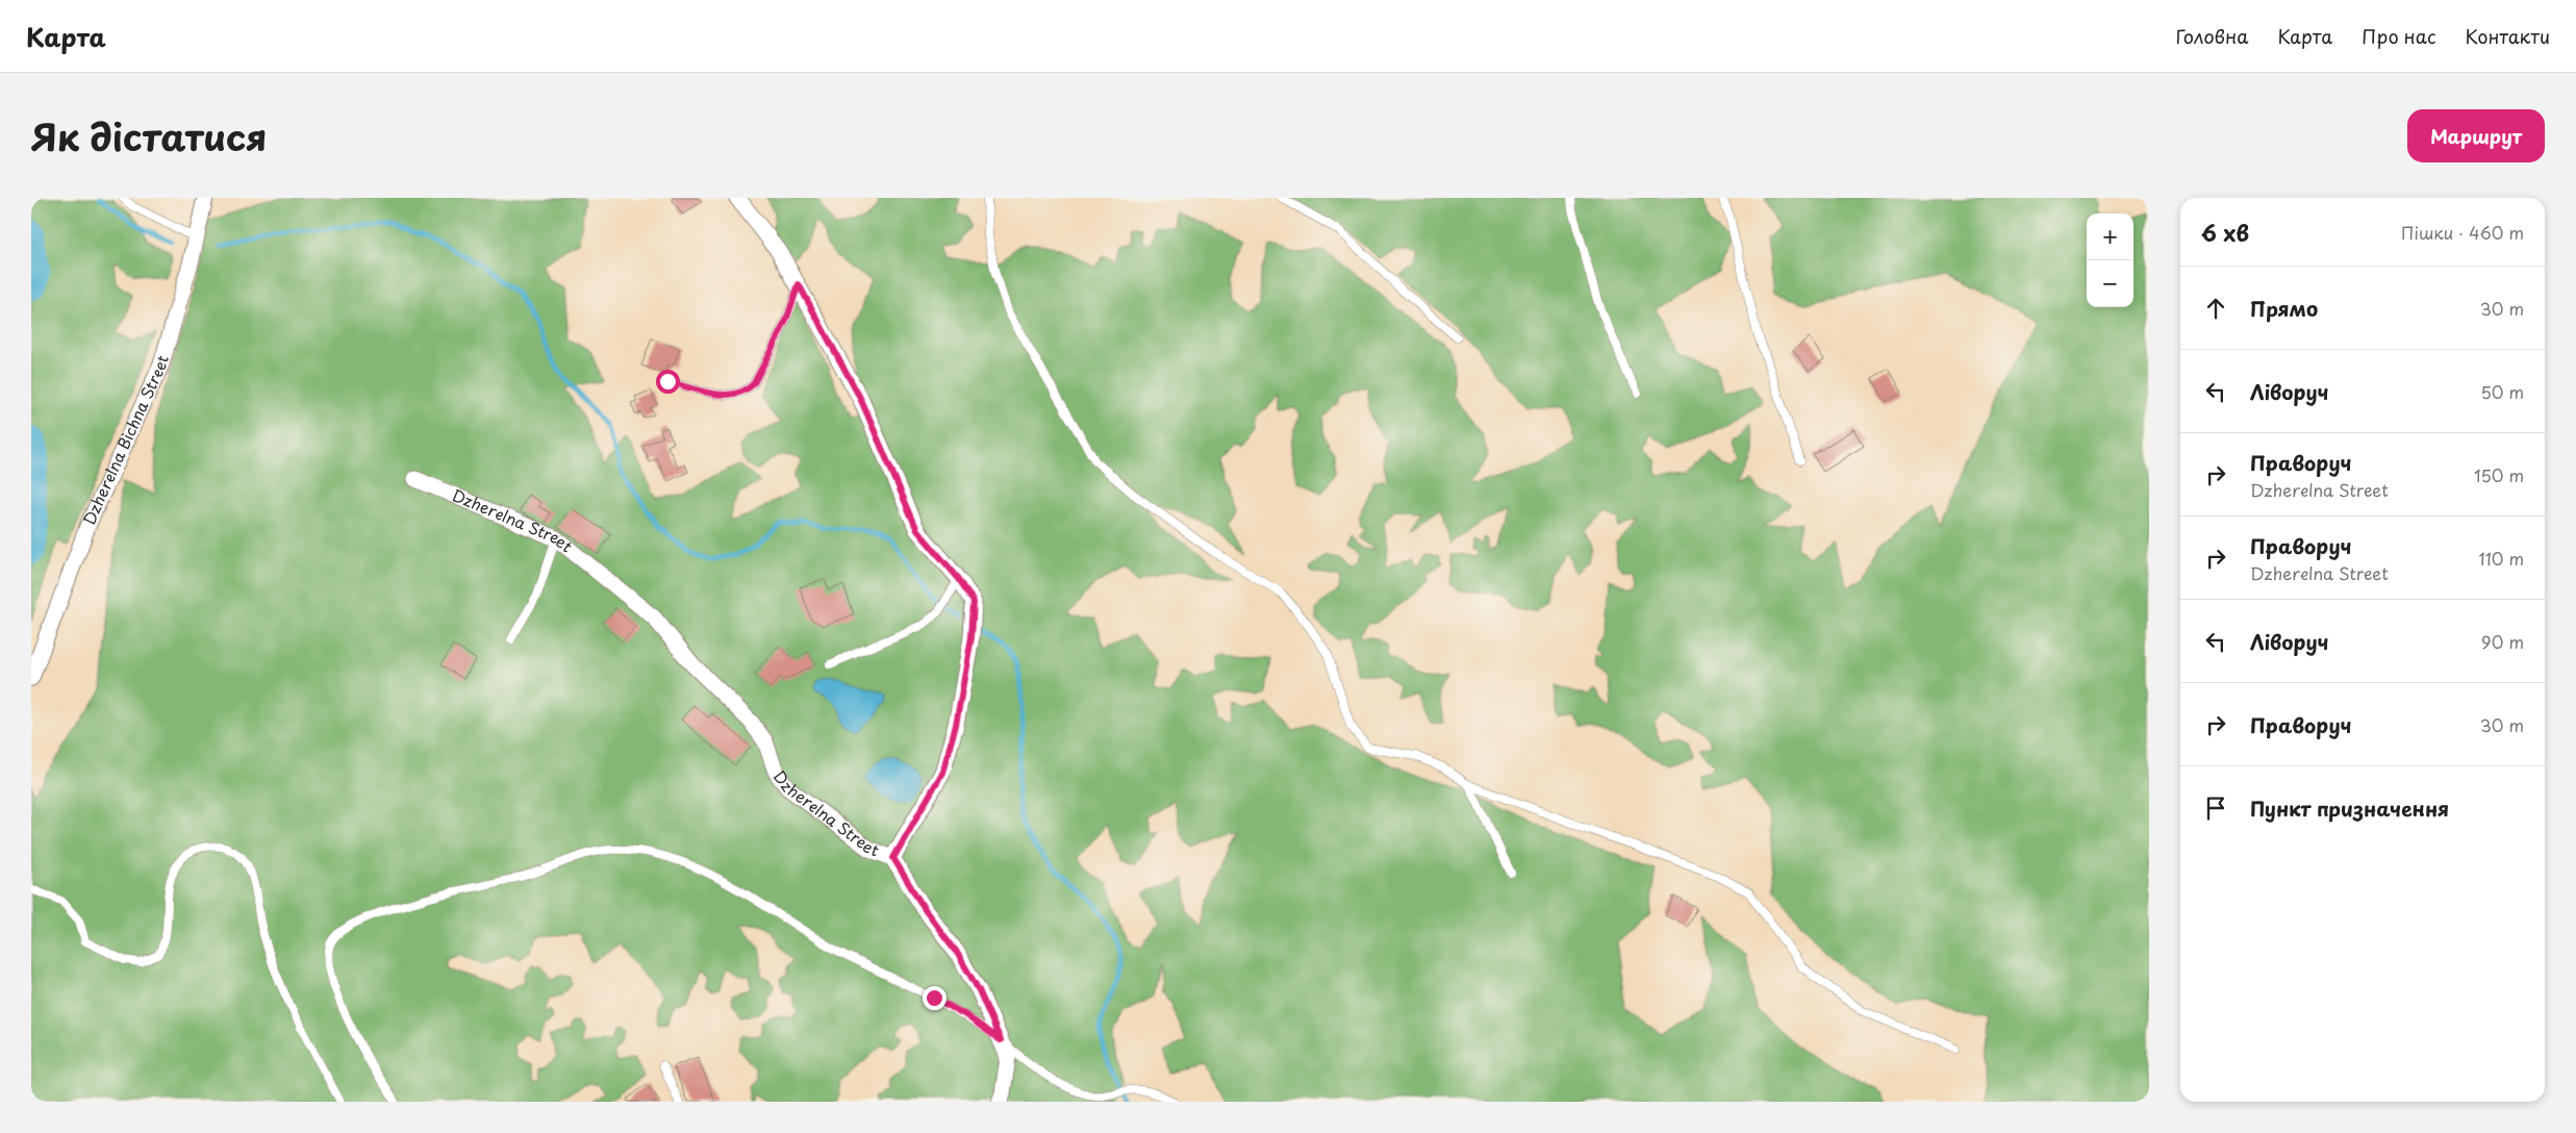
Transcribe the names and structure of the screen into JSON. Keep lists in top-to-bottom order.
{
  "streets": {
    "street": ["Dzherelna Bichna Street", "Dzherelna Street"]
  },
  "page": {
    "header": "Карта",
    "nav": [
      "Головна",
      "Карта",
      "Про нас",
      "Контакти"
    ],
    "title": "Як дістатися",
    "buttons": "Маршрут",
    "heading": ["6 хв", "Пішки · 460 m"],
    "map_buttons": ["+", "−"],
    "list": [
      ["Прямо", "30 m"],
      ["Ліворуч", "50 m"],
      ["Праворуч", "Dzherelna Street", "150 m"],
      ["Праворуч", "Dzherelna Street", "110 m"],
      ["Ліворуч", "90 m"],
      ["Праворуч", "30 m"],
      "Пункт призначення"
    ]
  }
}
